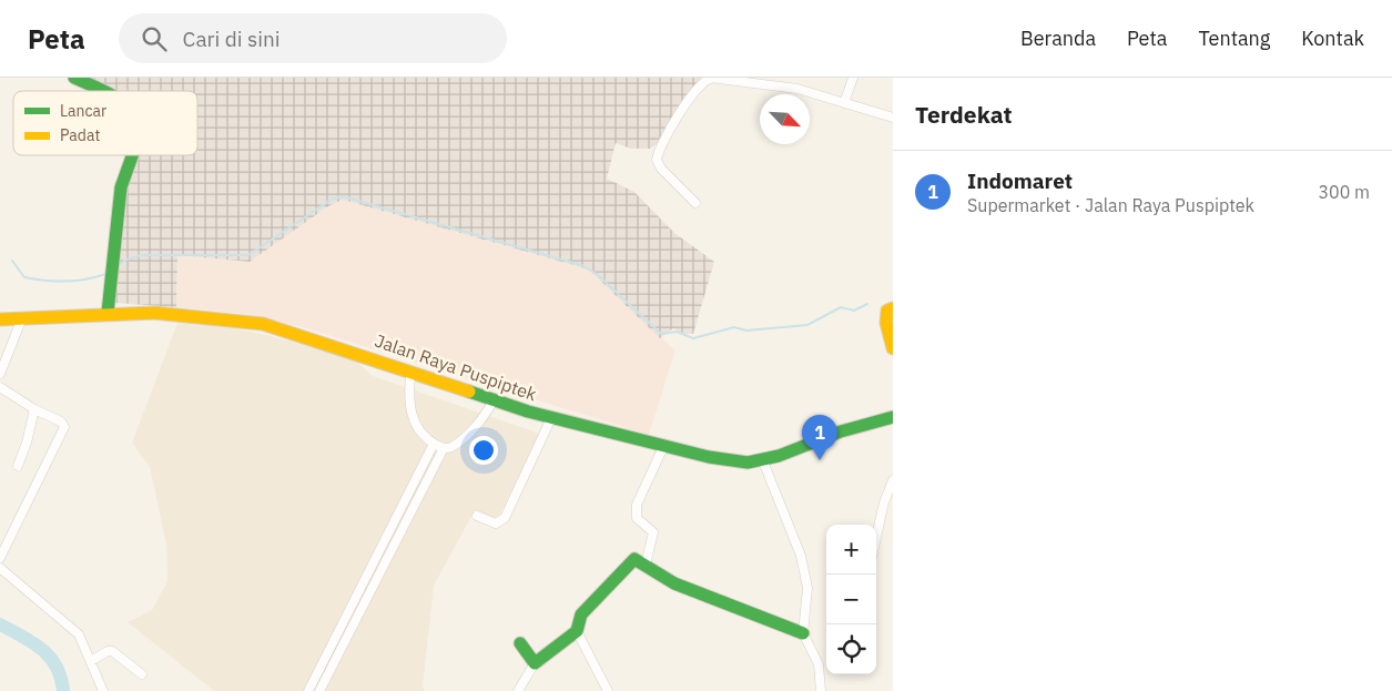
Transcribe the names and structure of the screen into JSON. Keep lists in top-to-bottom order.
{
  "streets": {
    "main road": ["Jalan Raya Puspiptek"]
  },
  "legend": ["Lancar", "Padat"],
  "north": "bottom right",
  "page": {
    "header": "Peta",
    "search": "Cari di sini",
    "nav": [
      "Beranda",
      "Peta",
      "Tentang",
      "Kontak"
    ],
    "heading": "Terdekat",
    "list": [
      {
        "mark": "1",
        "name": "Indomaret",
        "note": "Supermarket · Jalan Raya Puspiptek",
        "value": "300 m"
      }
    ],
    "pins": "1",
    "map_buttons": ["+", "−"]
  }
}
